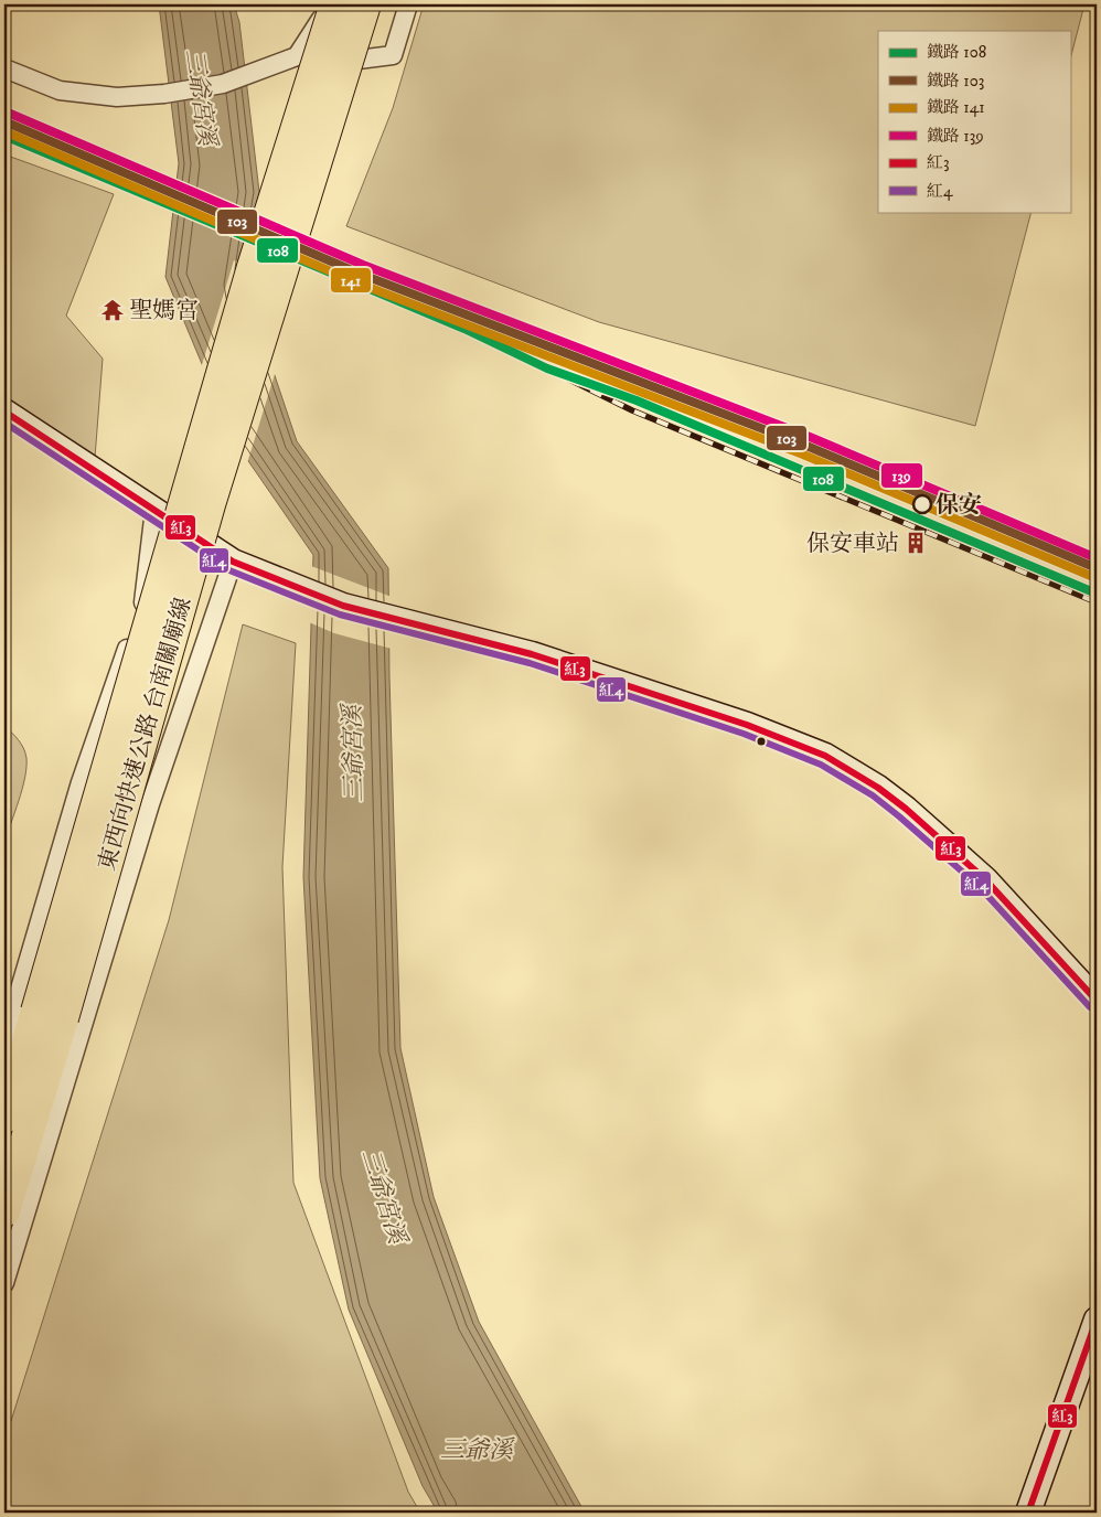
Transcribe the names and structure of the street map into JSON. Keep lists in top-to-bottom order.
{
  "streets": {
    "highway": ["東西向快速公路 台南關廟線"]
  },
  "water": ["三爺宮溪", "三爺溪"],
  "places": {
    "temple": ["聖媽宮"],
    "other": ["保安"],
    "building": ["保安車站"]
  },
  "lines": [
    "rail line 139",
    "rail line 103",
    "rail line 141",
    "rail line 108",
    "transit line 紅3",
    "transit line 紅4"
  ],
  "legend": [
    "鐵路 108",
    "鐵路 103",
    "鐵路 141",
    "鐵路 139",
    "紅3",
    "紅4"
  ]
}
